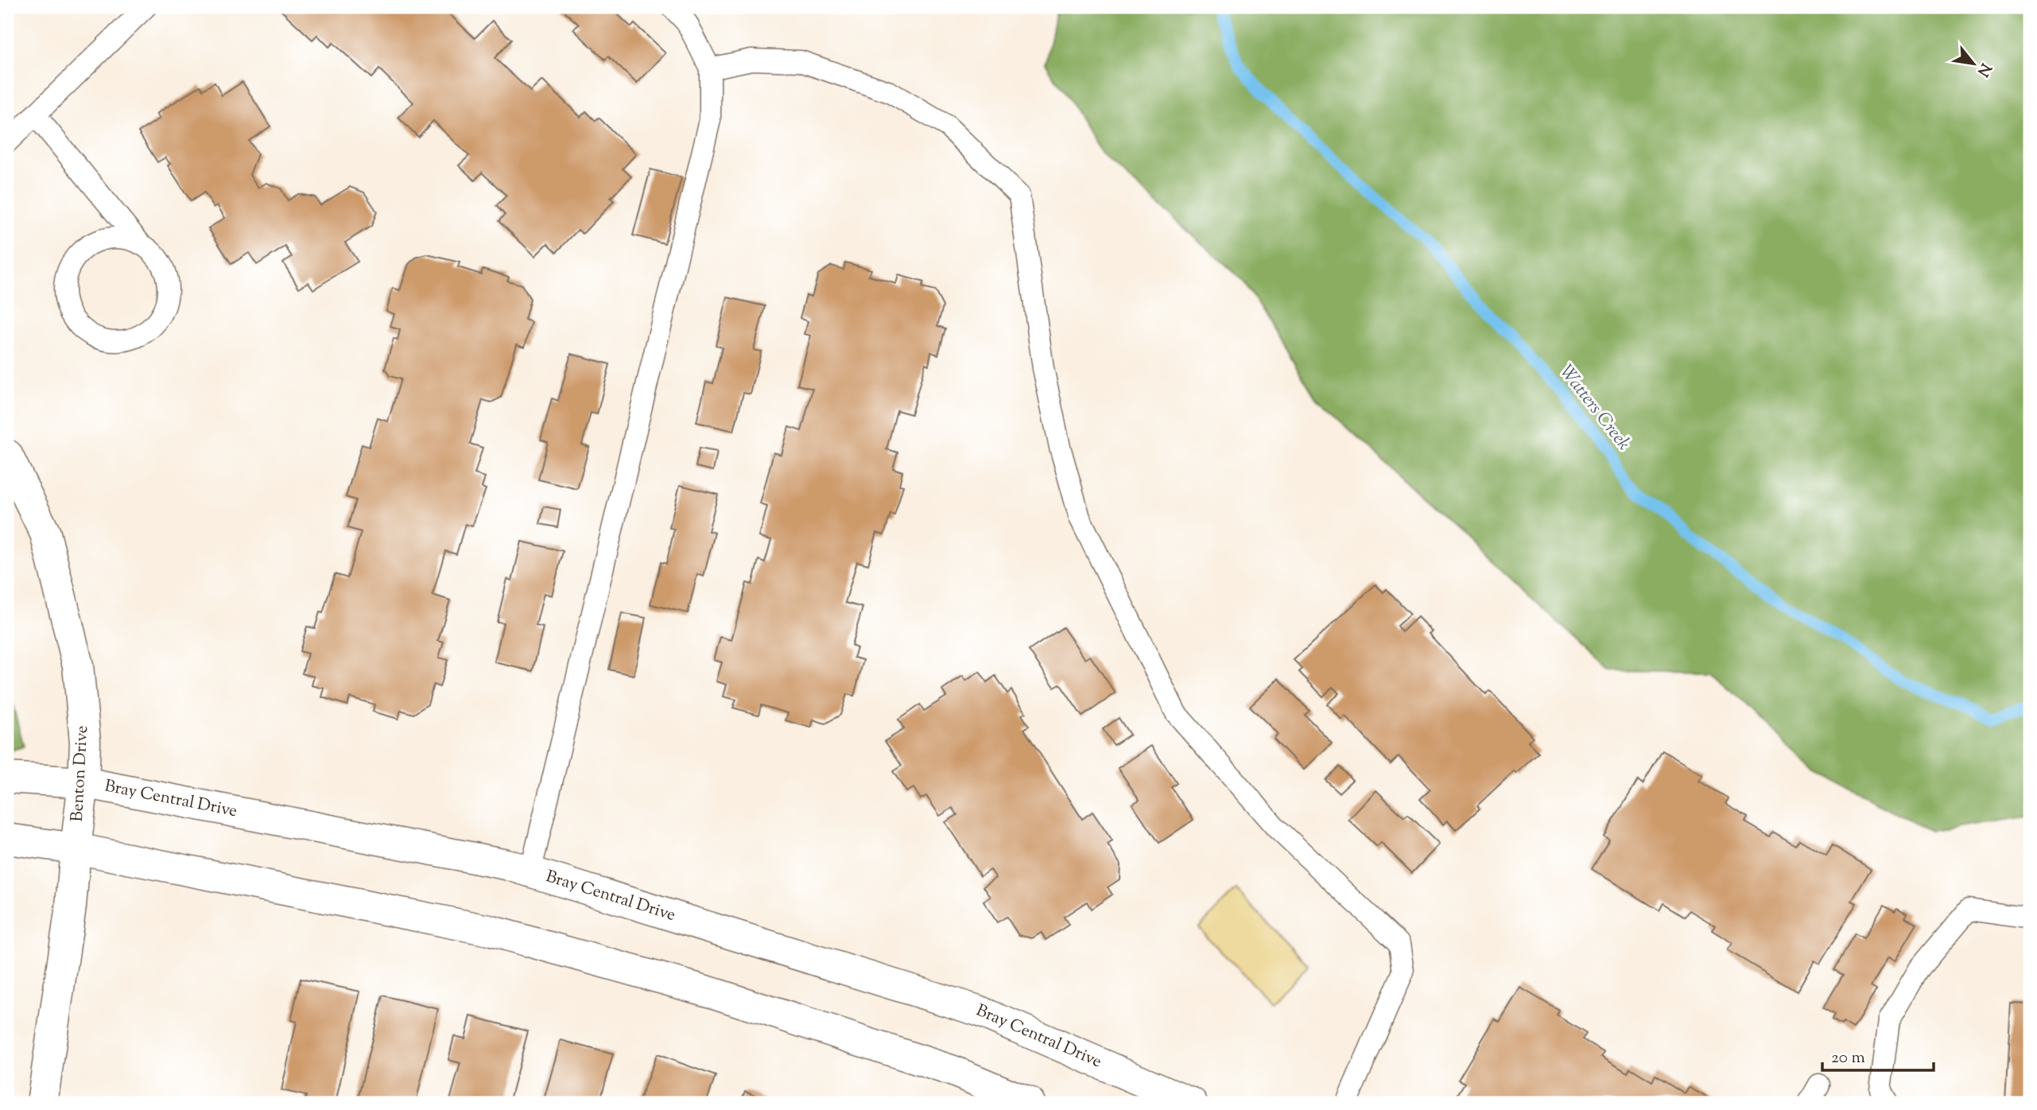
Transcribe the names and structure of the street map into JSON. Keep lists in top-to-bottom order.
{
  "streets": {
    "street": ["Benton Drive", "Bray Central Drive"]
  },
  "crossings": [
    ["Benton Drive", "Bray Central Drive"]
  ],
  "water": ["Watters Creek"],
  "scale_bar": "20 m",
  "north": "bottom right"
}
